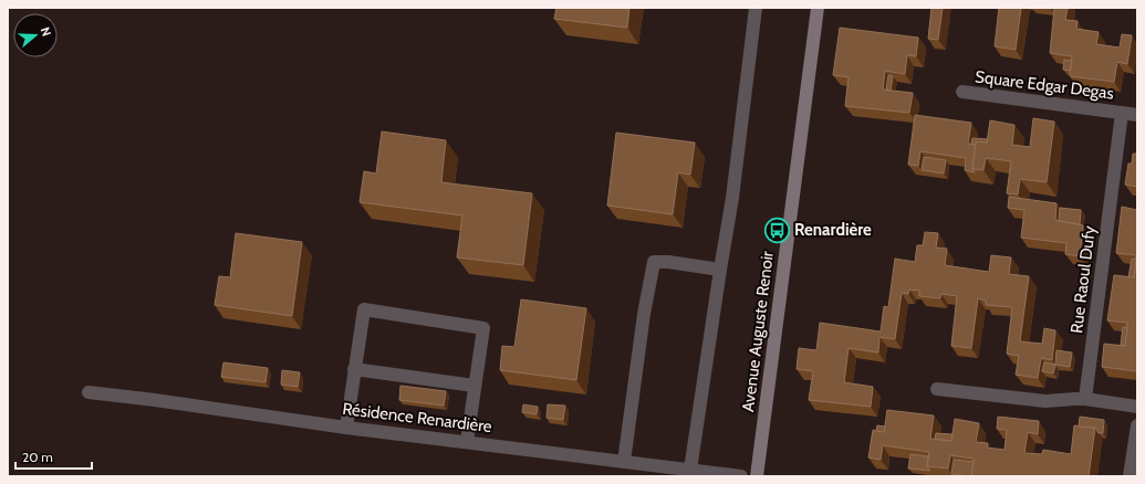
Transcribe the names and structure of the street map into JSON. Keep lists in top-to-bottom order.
{
  "streets": {
    "main road": ["Avenue Auguste Renoir"],
    "street": ["Square Edgar Degas", "Rue Raoul Dufy", "Résidence Renardière"]
  },
  "crossings": [
    ["Square Edgar Degas", "Rue Raoul Dufy"]
  ],
  "places": {
    "bus stop": ["Renardière"]
  },
  "scale_bar": "20 m",
  "north": "right"
}
